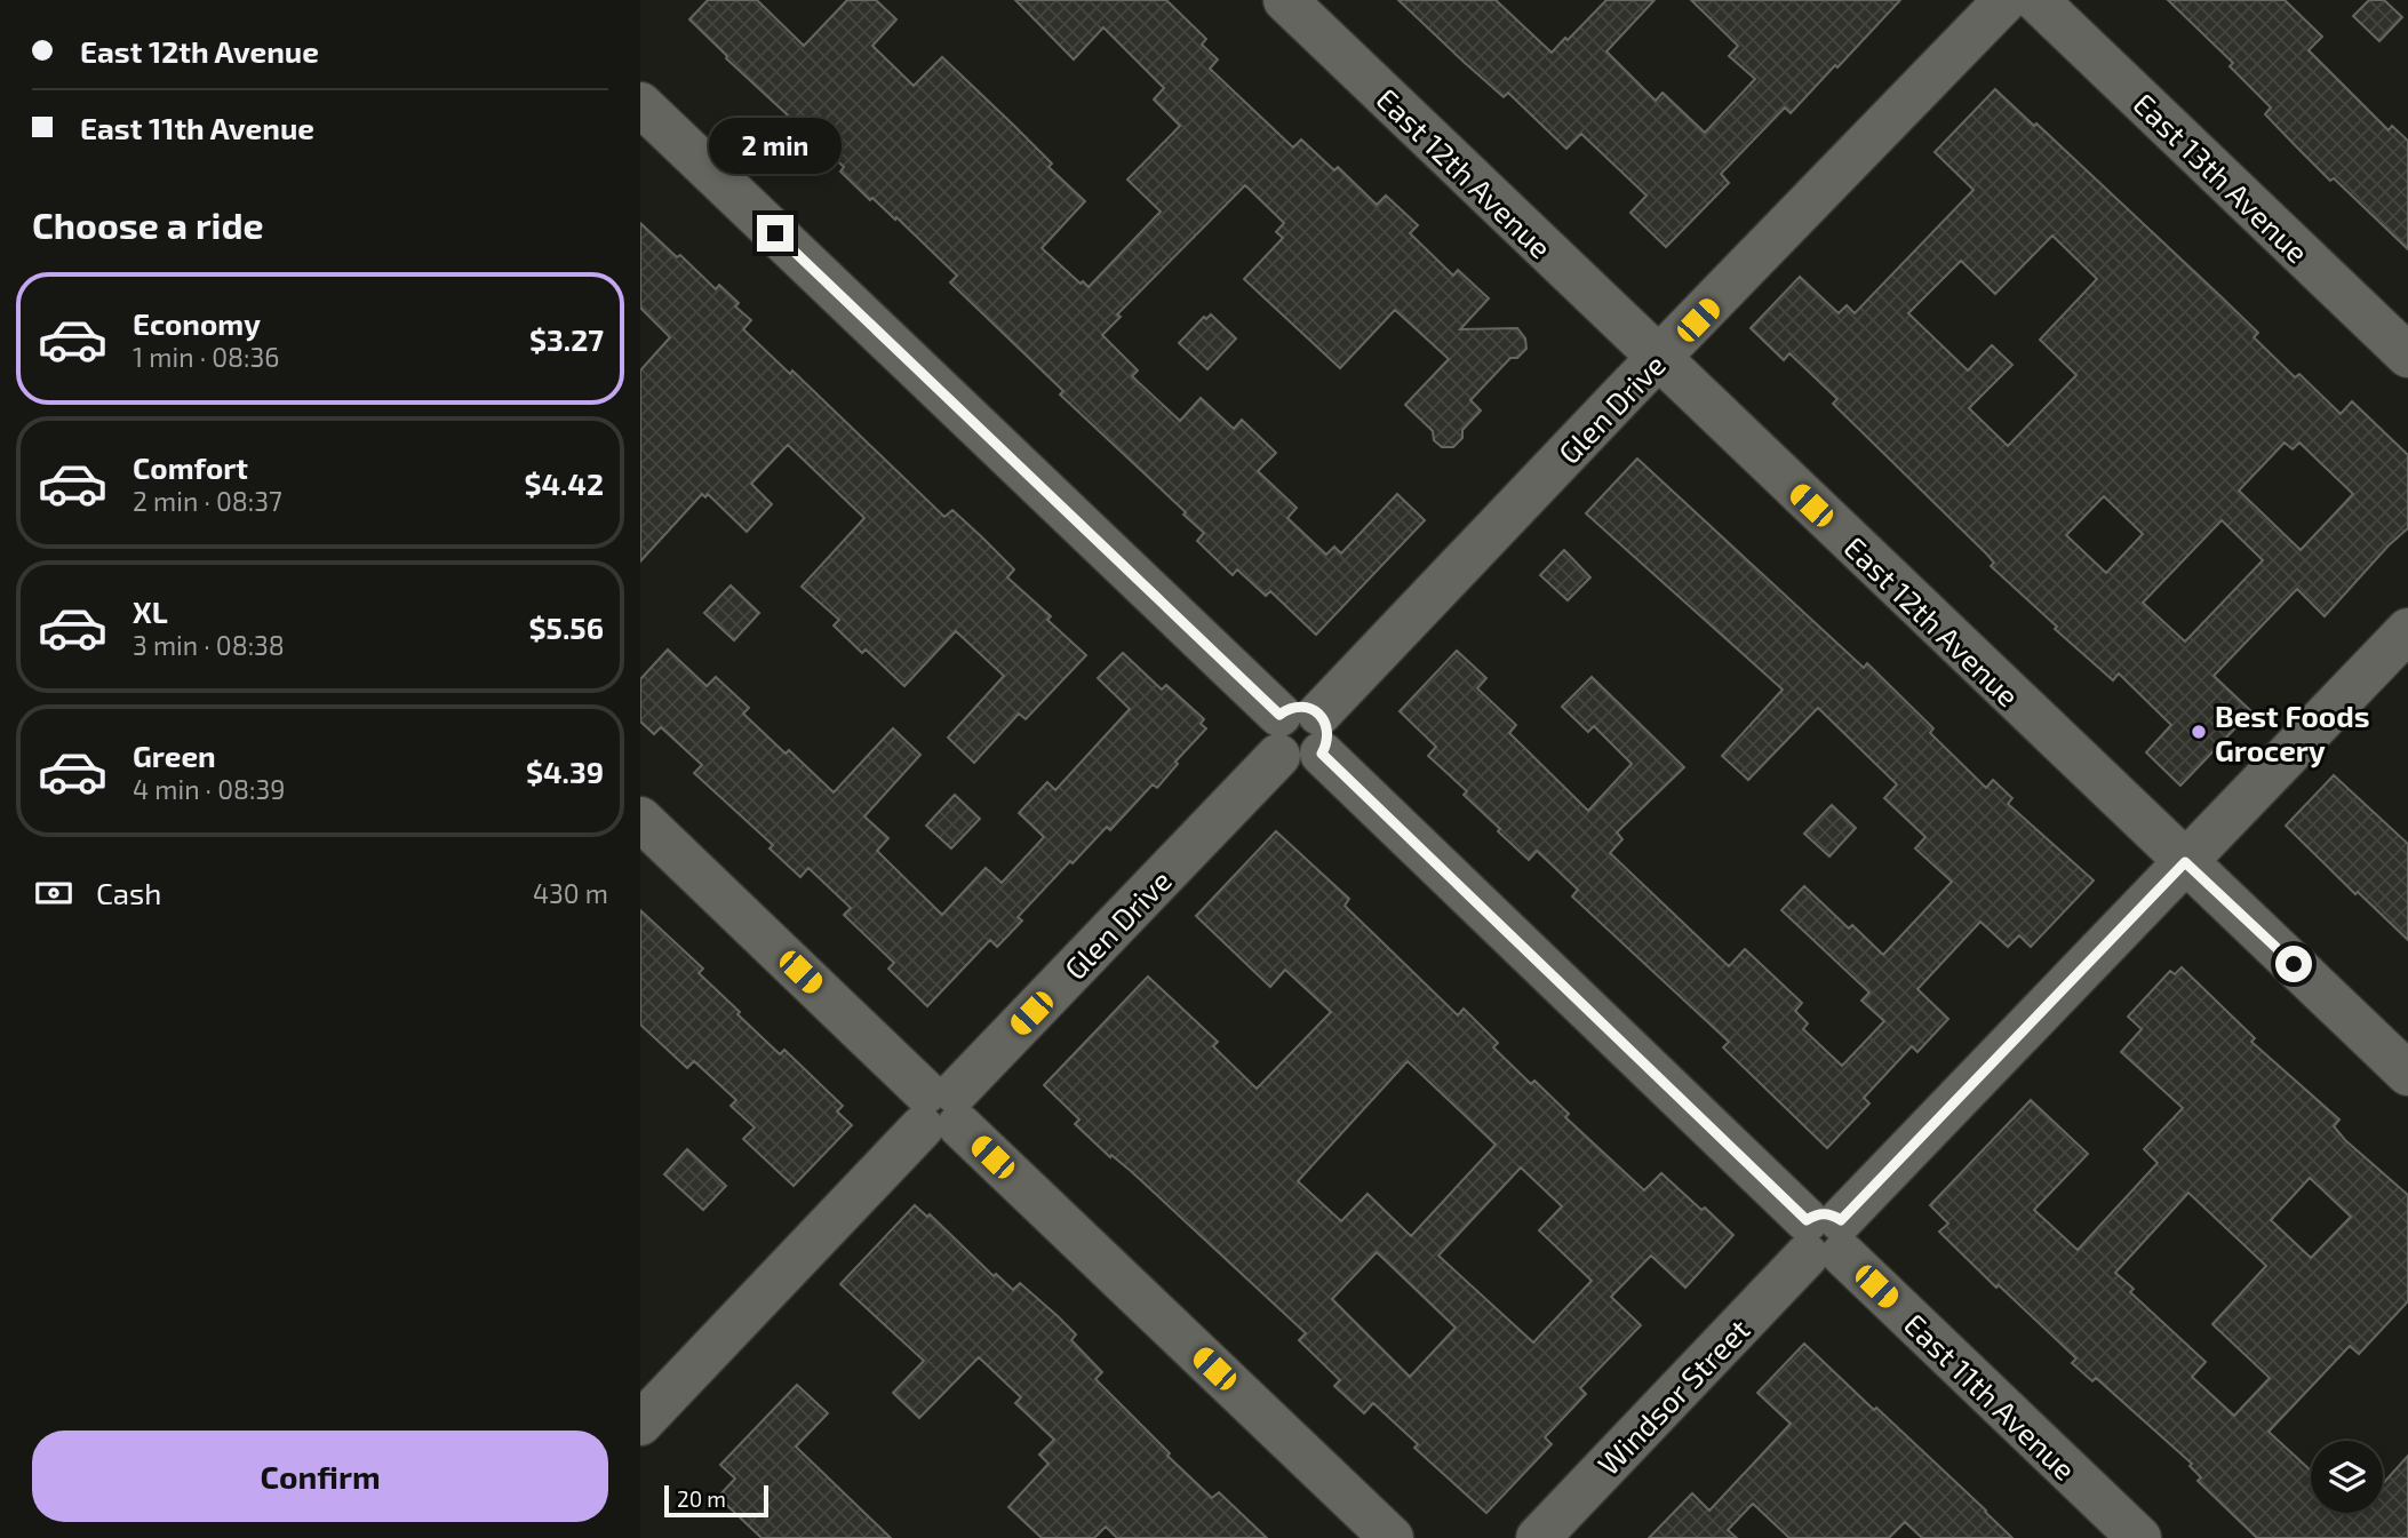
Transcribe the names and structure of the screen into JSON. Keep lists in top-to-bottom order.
{
  "streets": {
    "street": [
      "East 12th Avenue",
      "East 13th Avenue",
      "Glen Drive",
      "Windsor Street",
      "East 11th Avenue"
    ]
  },
  "crossings": [
    ["East 12th Avenue", "Glen Drive"],
    ["East 12th Avenue", "Windsor Street"],
    ["Glen Drive", "East 11th Avenue"],
    ["Windsor Street", "East 11th Avenue"]
  ],
  "places": ["Best Foods Grocery"],
  "scale_bar": "20 m",
  "page": {
    "banner": ["East 12th Avenue", "East 11th Avenue"],
    "bubble": "2 min",
    "heading": "Choose a ride",
    "list": [
      {
        "name": "Economy",
        "note": "1 min · 08:36",
        "value": "$3.27"
      },
      {
        "name": "Comfort",
        "note": "2 min · 08:37",
        "value": "$4.42"
      },
      {
        "name": "XL",
        "note": "3 min · 08:38",
        "value": "$5.56"
      },
      {
        "name": "Green",
        "note": "4 min · 08:39",
        "value": "$4.39"
      }
    ],
    "pay": ["Cash", "430 m"],
    "buttons": "Confirm",
    "scale": "20 m"
  }
}
